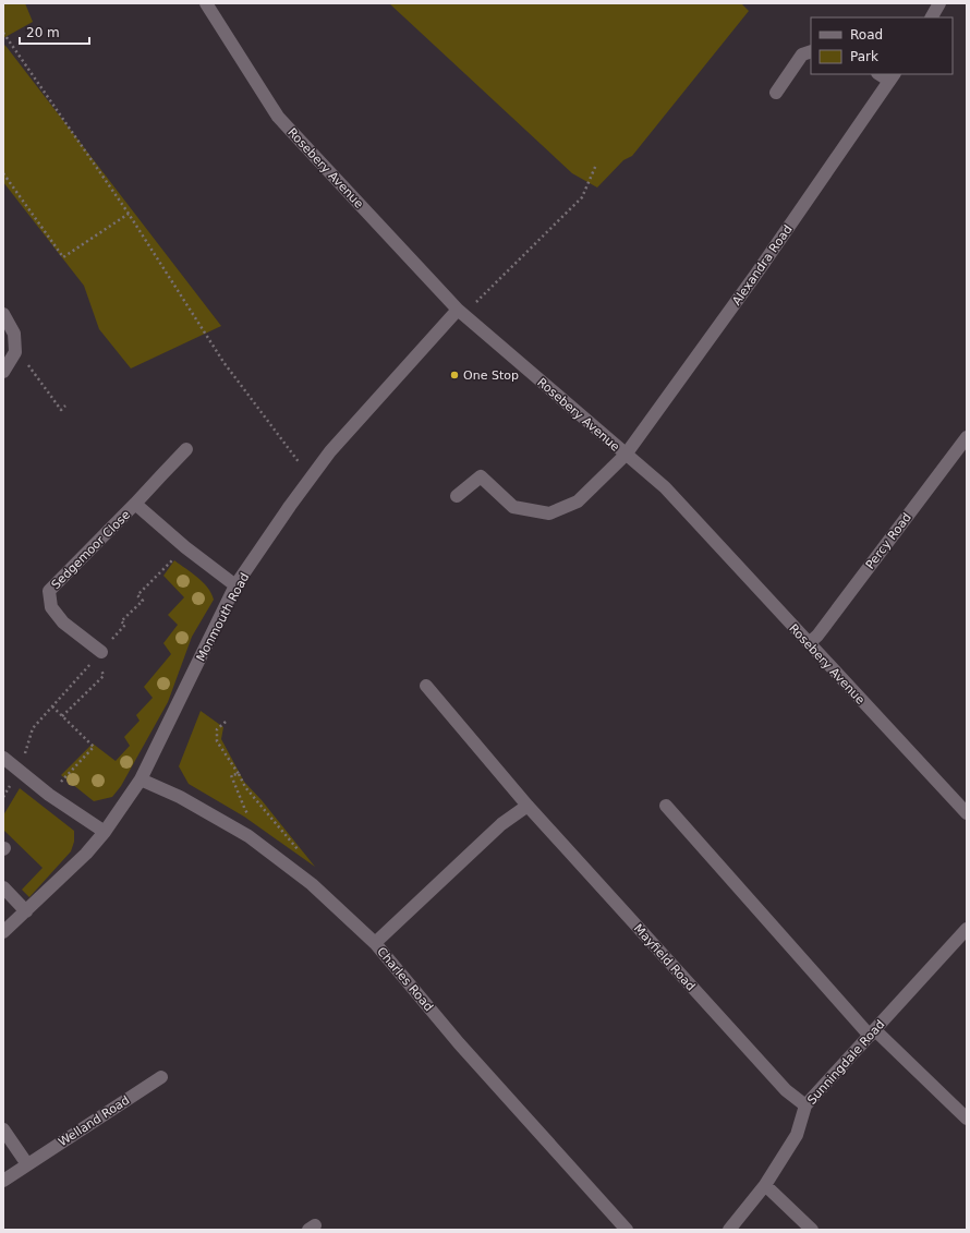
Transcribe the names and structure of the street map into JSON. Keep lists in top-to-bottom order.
{
  "streets": {
    "street": [
      "Rosebery Avenue",
      "Alexandra Road",
      "Percy Road",
      "Sedgemoor Close",
      "Monmouth Road",
      "Mayfield Road",
      "Charles Road",
      "Sunningdale Road",
      "Welland Road"
    ]
  },
  "crossings": [
    ["Rosebery Avenue", "Alexandra Road"],
    ["Rosebery Avenue", "Percy Road"],
    ["Rosebery Avenue", "Monmouth Road"],
    ["Sedgemoor Close", "Monmouth Road"],
    ["Monmouth Road", "Charles Road"],
    ["Mayfield Road", "Sunningdale Road"]
  ],
  "places": ["One Stop"],
  "legend": ["Road", "Park"],
  "scale_bar": "20 m"
}
